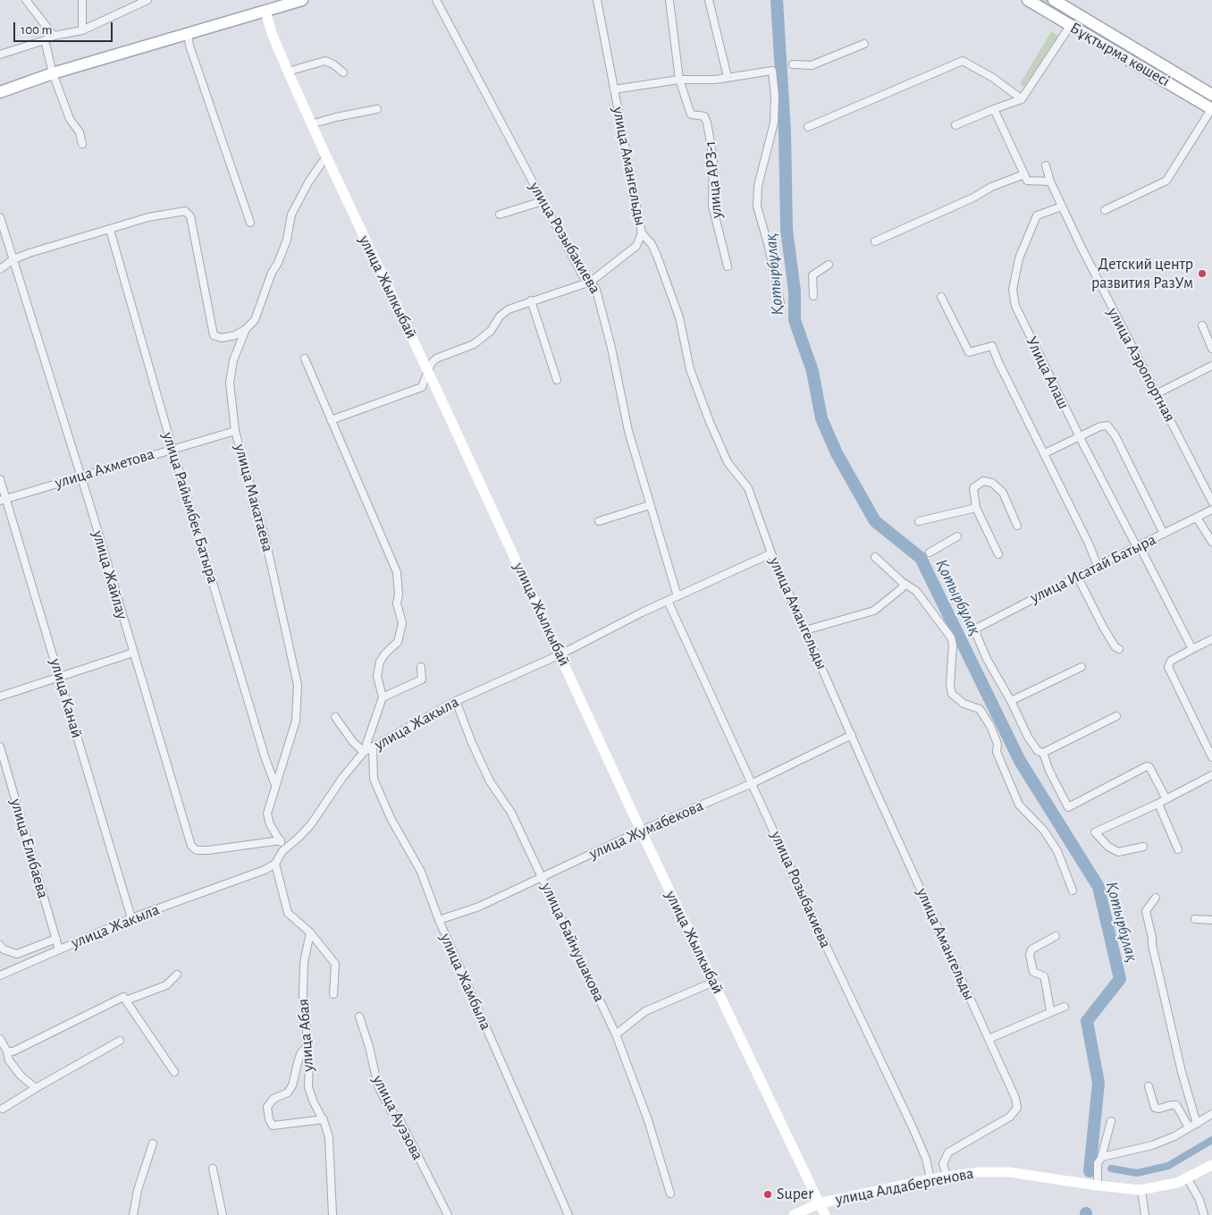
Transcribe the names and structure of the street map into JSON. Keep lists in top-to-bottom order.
{
  "streets": {
    "main road": ["Бұқтырма көшесі"],
    "street": [
      "улица Амангельды",
      "улица АРЗ-1",
      "улица Розыбакиева",
      "улица Жылкыбай",
      "улица Аэропортная",
      "Улица Алаш",
      "улица Ахметова",
      "улица Макатаева",
      "улица Райымбек Батыра",
      "улица Исатай Батыра",
      "улица Жайлау",
      "улица Канай",
      "улица Жакыла",
      "улица Жумабекова",
      "улица Елибаева",
      "улица Байнушакова",
      "улица Жамбыла",
      "улица Абая",
      "улица Ауэзова",
      "улица Алдабергенова"
    ]
  },
  "crossings": [
    ["улица Амангельды", "улица Жакыла"],
    ["улица Амангельды", "улица Жумабекова"],
    ["улица Амангельды", "улица Алдабергенова"],
    ["улица Розыбакиева", "улица Жакыла"],
    ["улица Розыбакиева", "улица Жумабекова"],
    ["улица Розыбакиева", "улица Алдабергенова"],
    ["улица Жылкыбай", "улица Макатаева"],
    ["улица Жылкыбай", "улица Жакыла"],
    ["улица Жылкыбай", "улица Жумабекова"],
    ["улица Жылкыбай", "улица Алдабергенова"],
    ["улица Аэропортная", "Улица Алаш"],
    ["Улица Алаш", "улица Исатай Батыра"],
    ["улица Ахметова", "улица Макатаева"],
    ["улица Ахметова", "улица Райымбек Батыра"],
    ["улица Ахметова", "улица Жайлау"],
    ["улица Ахметова", "улица Канай"],
    ["улица Макатаева", "улица Райымбек Батыра"],
    ["улица Макатаева", "улица Жайлау"],
    ["улица Макатаева", "улица Жакыла"],
    ["улица Канай", "улица Жакыла"],
    ["улица Жакыла", "улица Елибаева"],
    ["улица Жакыла", "улица Байнушакова"],
    ["улица Жакыла", "улица Жамбыла"],
    ["улица Жумабекова", "улица Байнушакова"],
    ["улица Жумабекова", "улица Жамбыла"]
  ],
  "water": ["Қотырбұлақ"],
  "places": ["Детский центр развития РазУм", "Super"],
  "scale_bar": "100 m"
}
